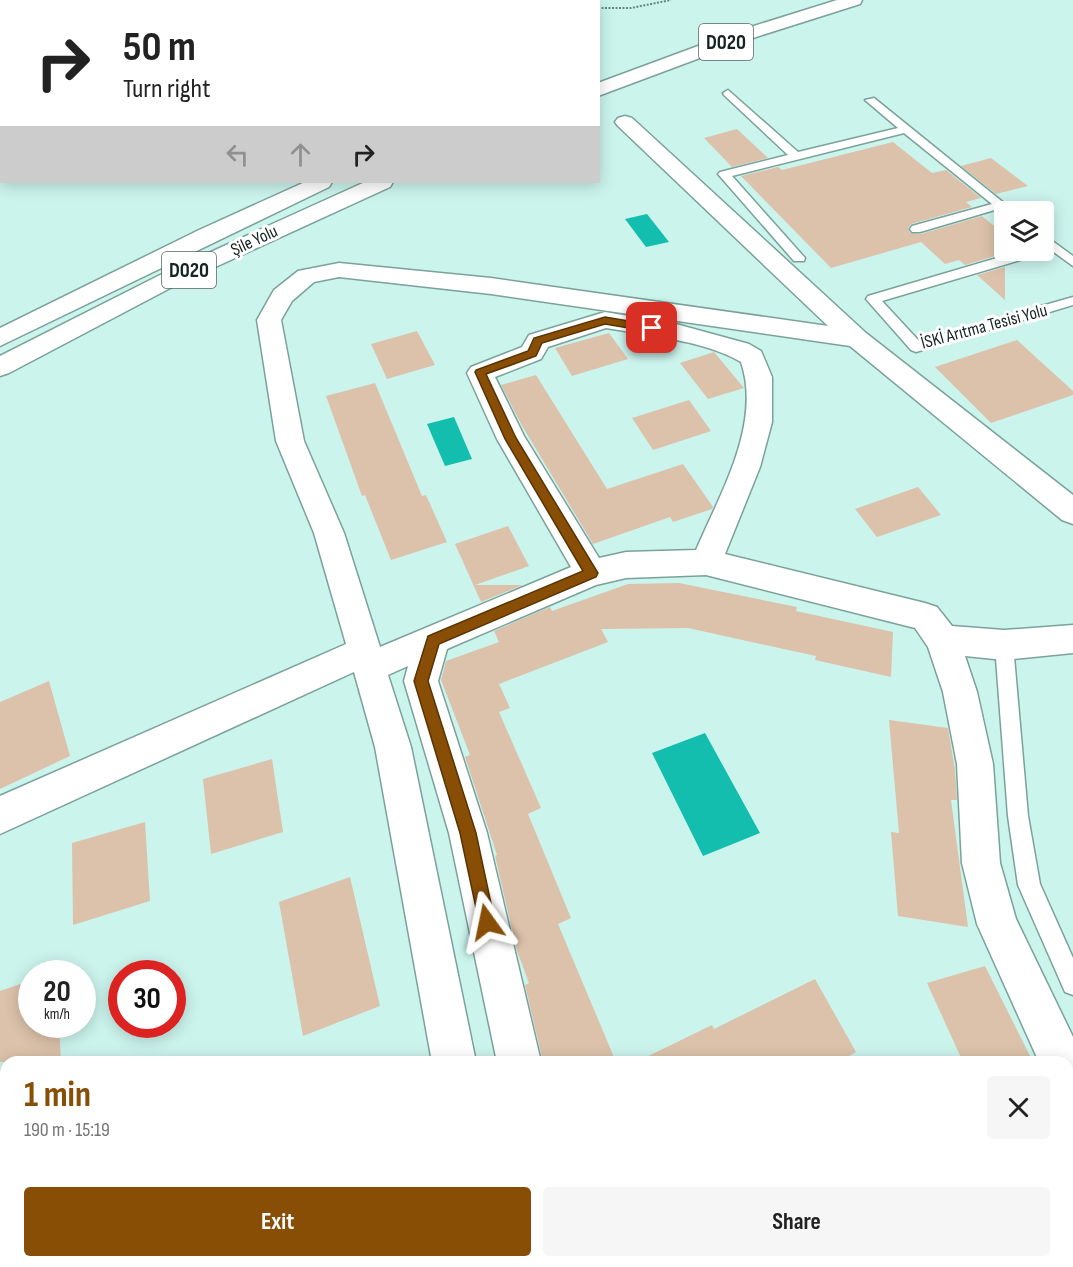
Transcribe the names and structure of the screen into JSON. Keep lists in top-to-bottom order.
{
  "streets": {
    "main road": ["D020", "Şile Yolu"],
    "lane": ["İSKİ Arıtma Tesisi Yolu"]
  },
  "page": {
    "turn": ["50 m", "Turn right"],
    "speed": "20 km/h",
    "limit": "30",
    "heading": ["1 min", "190 m · 15:19"],
    "buttons": ["Exit", "Share"]
  }
}
